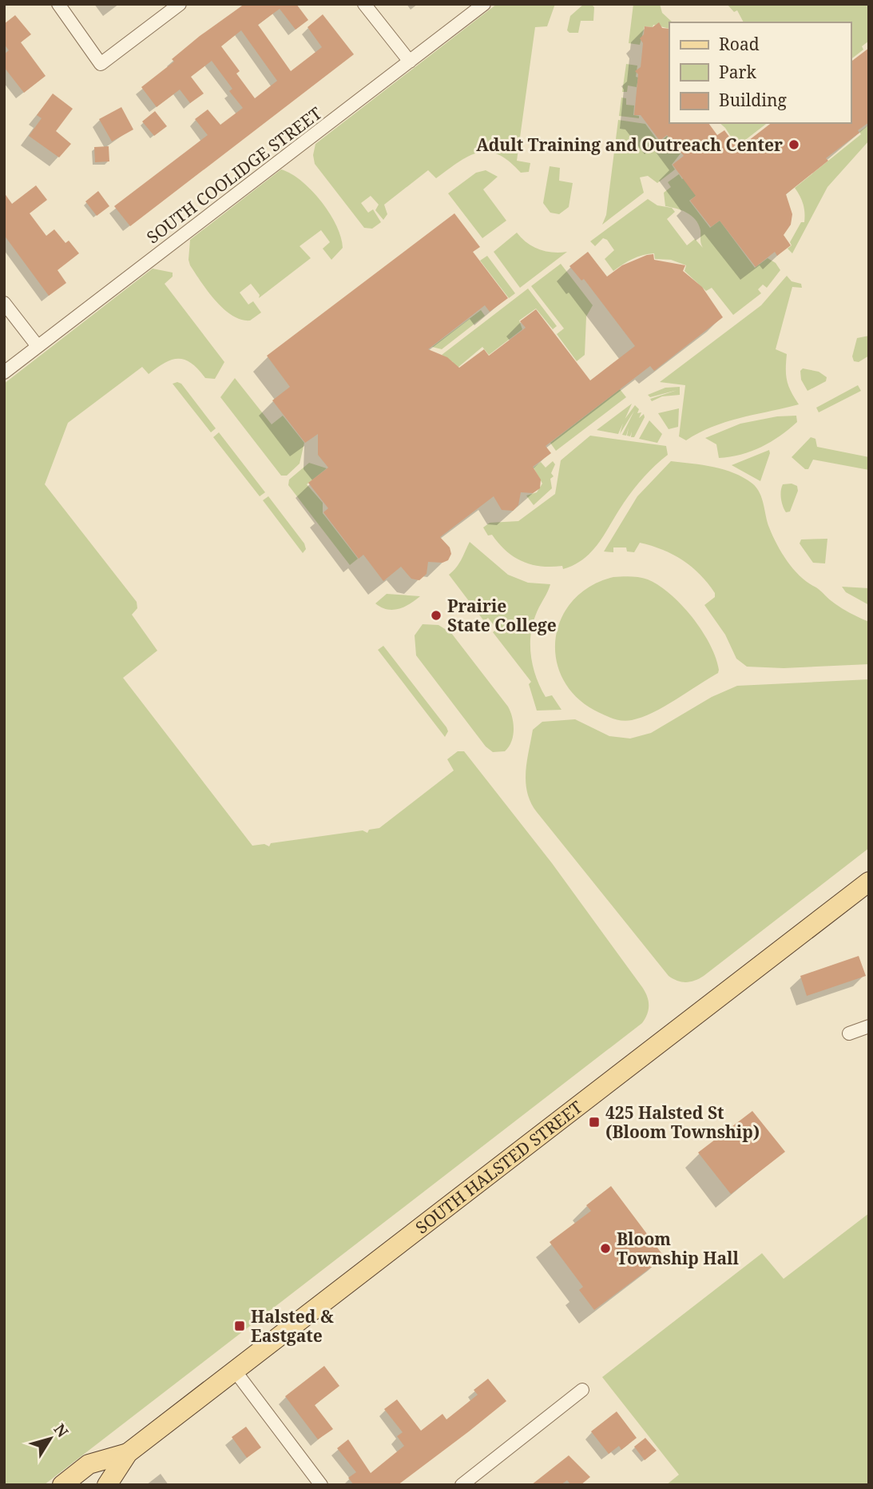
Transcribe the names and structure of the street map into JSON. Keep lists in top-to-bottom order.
{
  "streets": {
    "main road": ["SOUTH HALSTED STREET"],
    "street": ["SOUTH COOLIDGE STREET"]
  },
  "places": {
    "other": ["Adult Training and Outreach Center", "Prairie State College", "Bloom Township Hall"],
    "transit": ["425 Halsted St (Bloom Township)", "Halsted & Eastgate"]
  },
  "legend": ["Road", "Park", "Building"],
  "north": "top right"
}
